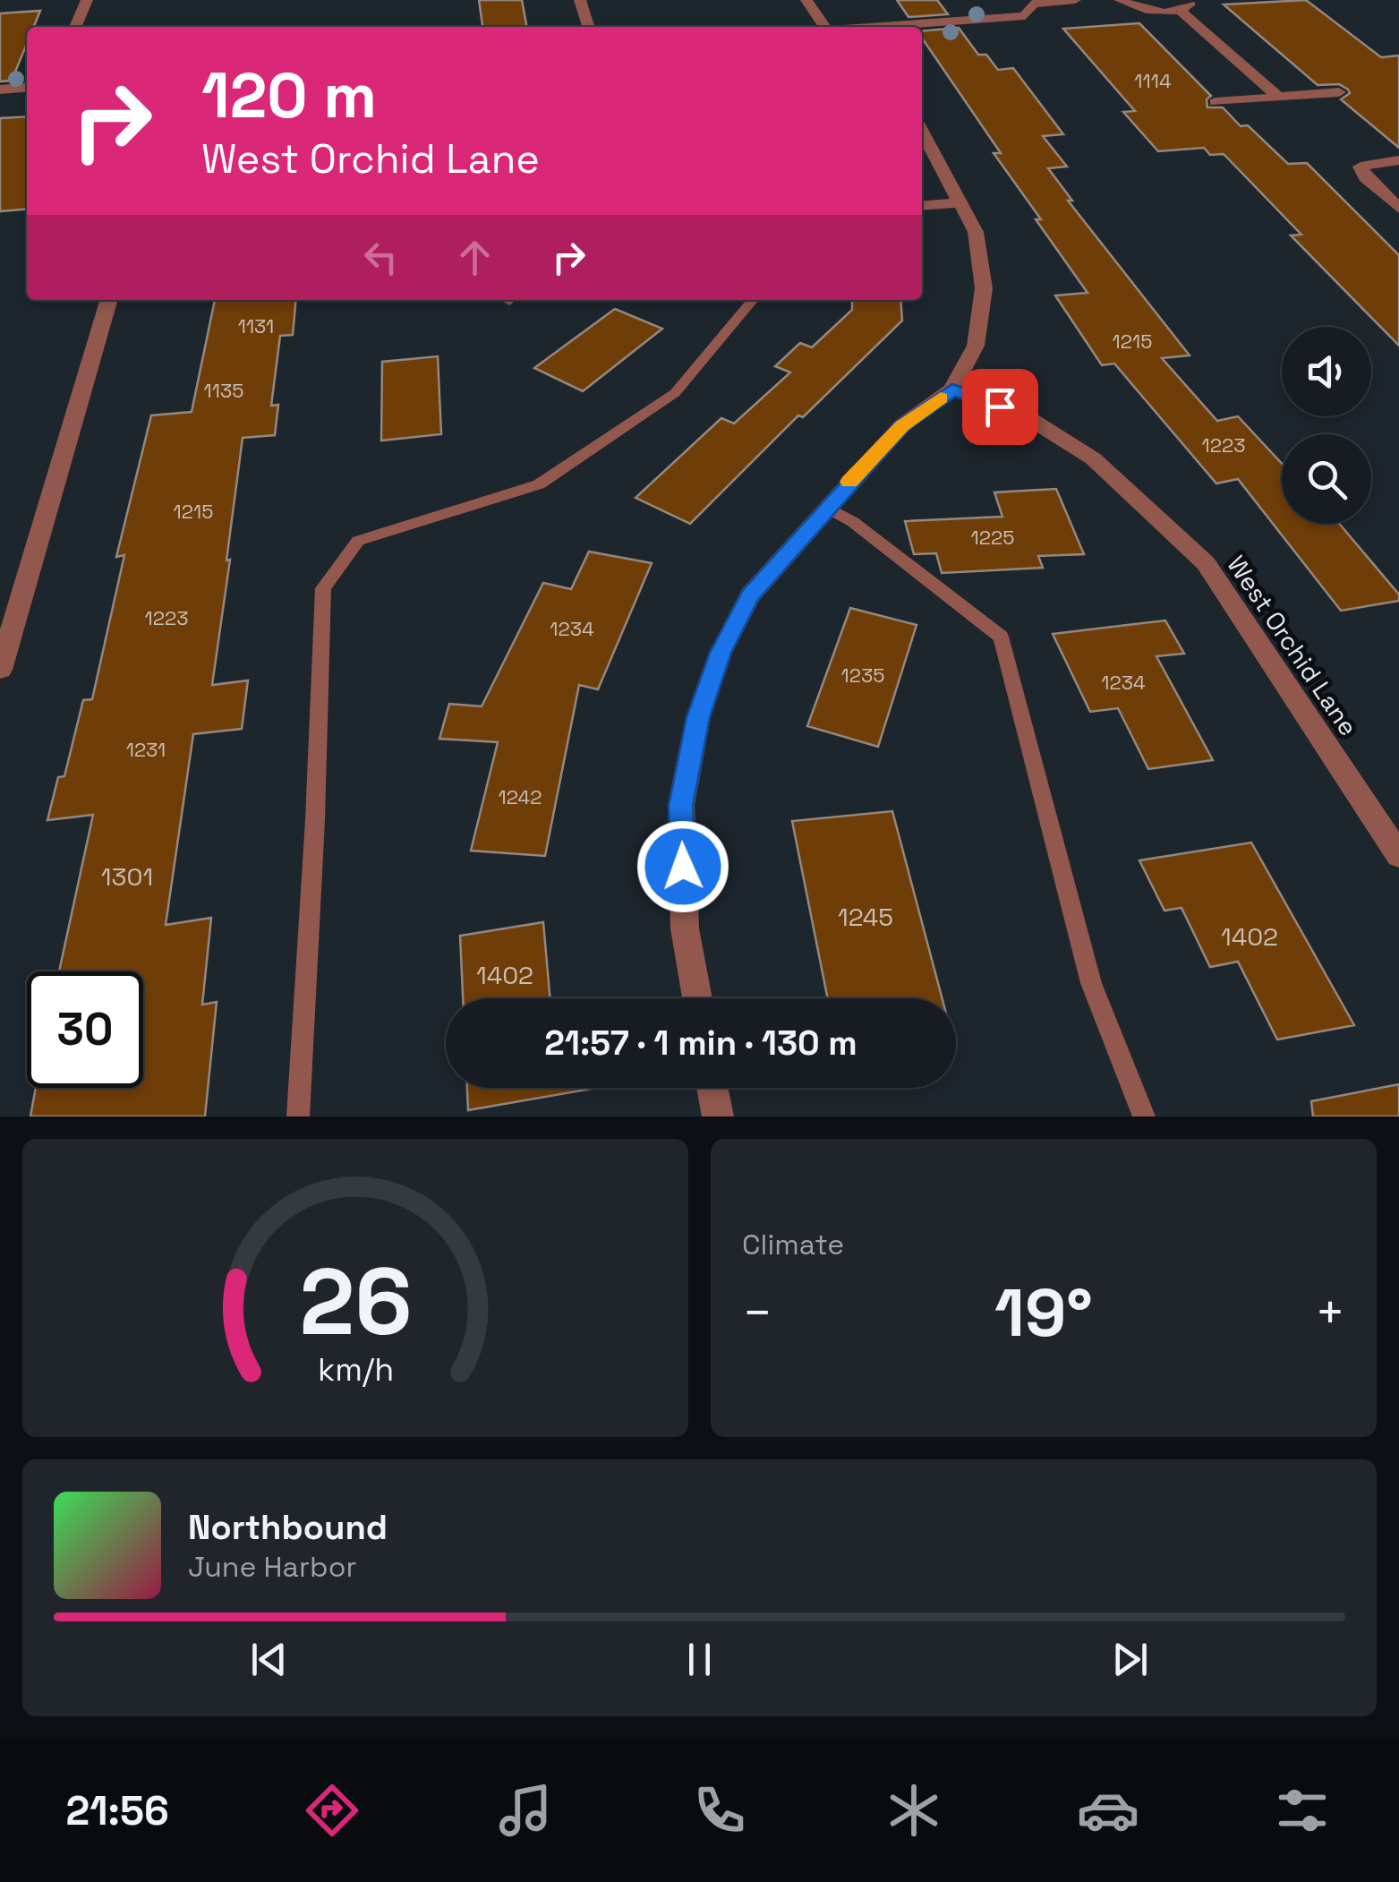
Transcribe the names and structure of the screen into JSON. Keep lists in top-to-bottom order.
{
  "streets": {
    "street": ["West Orchid Lane"]
  },
  "house_numbers": [
    "1114",
    "1131",
    "1215",
    "1135",
    "1223",
    "1215",
    "1225",
    "1223",
    "1234",
    "1235",
    "1234",
    "1231",
    "1242",
    "1301",
    "1245",
    "1402",
    "1402"
  ],
  "page": {
    "turn": ["120 m", "West Orchid Lane"],
    "limit": "30",
    "trip": "21:57 · 1 min · 130 m",
    "tile": "Climate",
    "heat": ["−", "19°", "+"],
    "song": ["Northbound", "June Harbor"],
    "tabs": "21:56",
    "gauge": ["26", "km/h"]
  }
}
